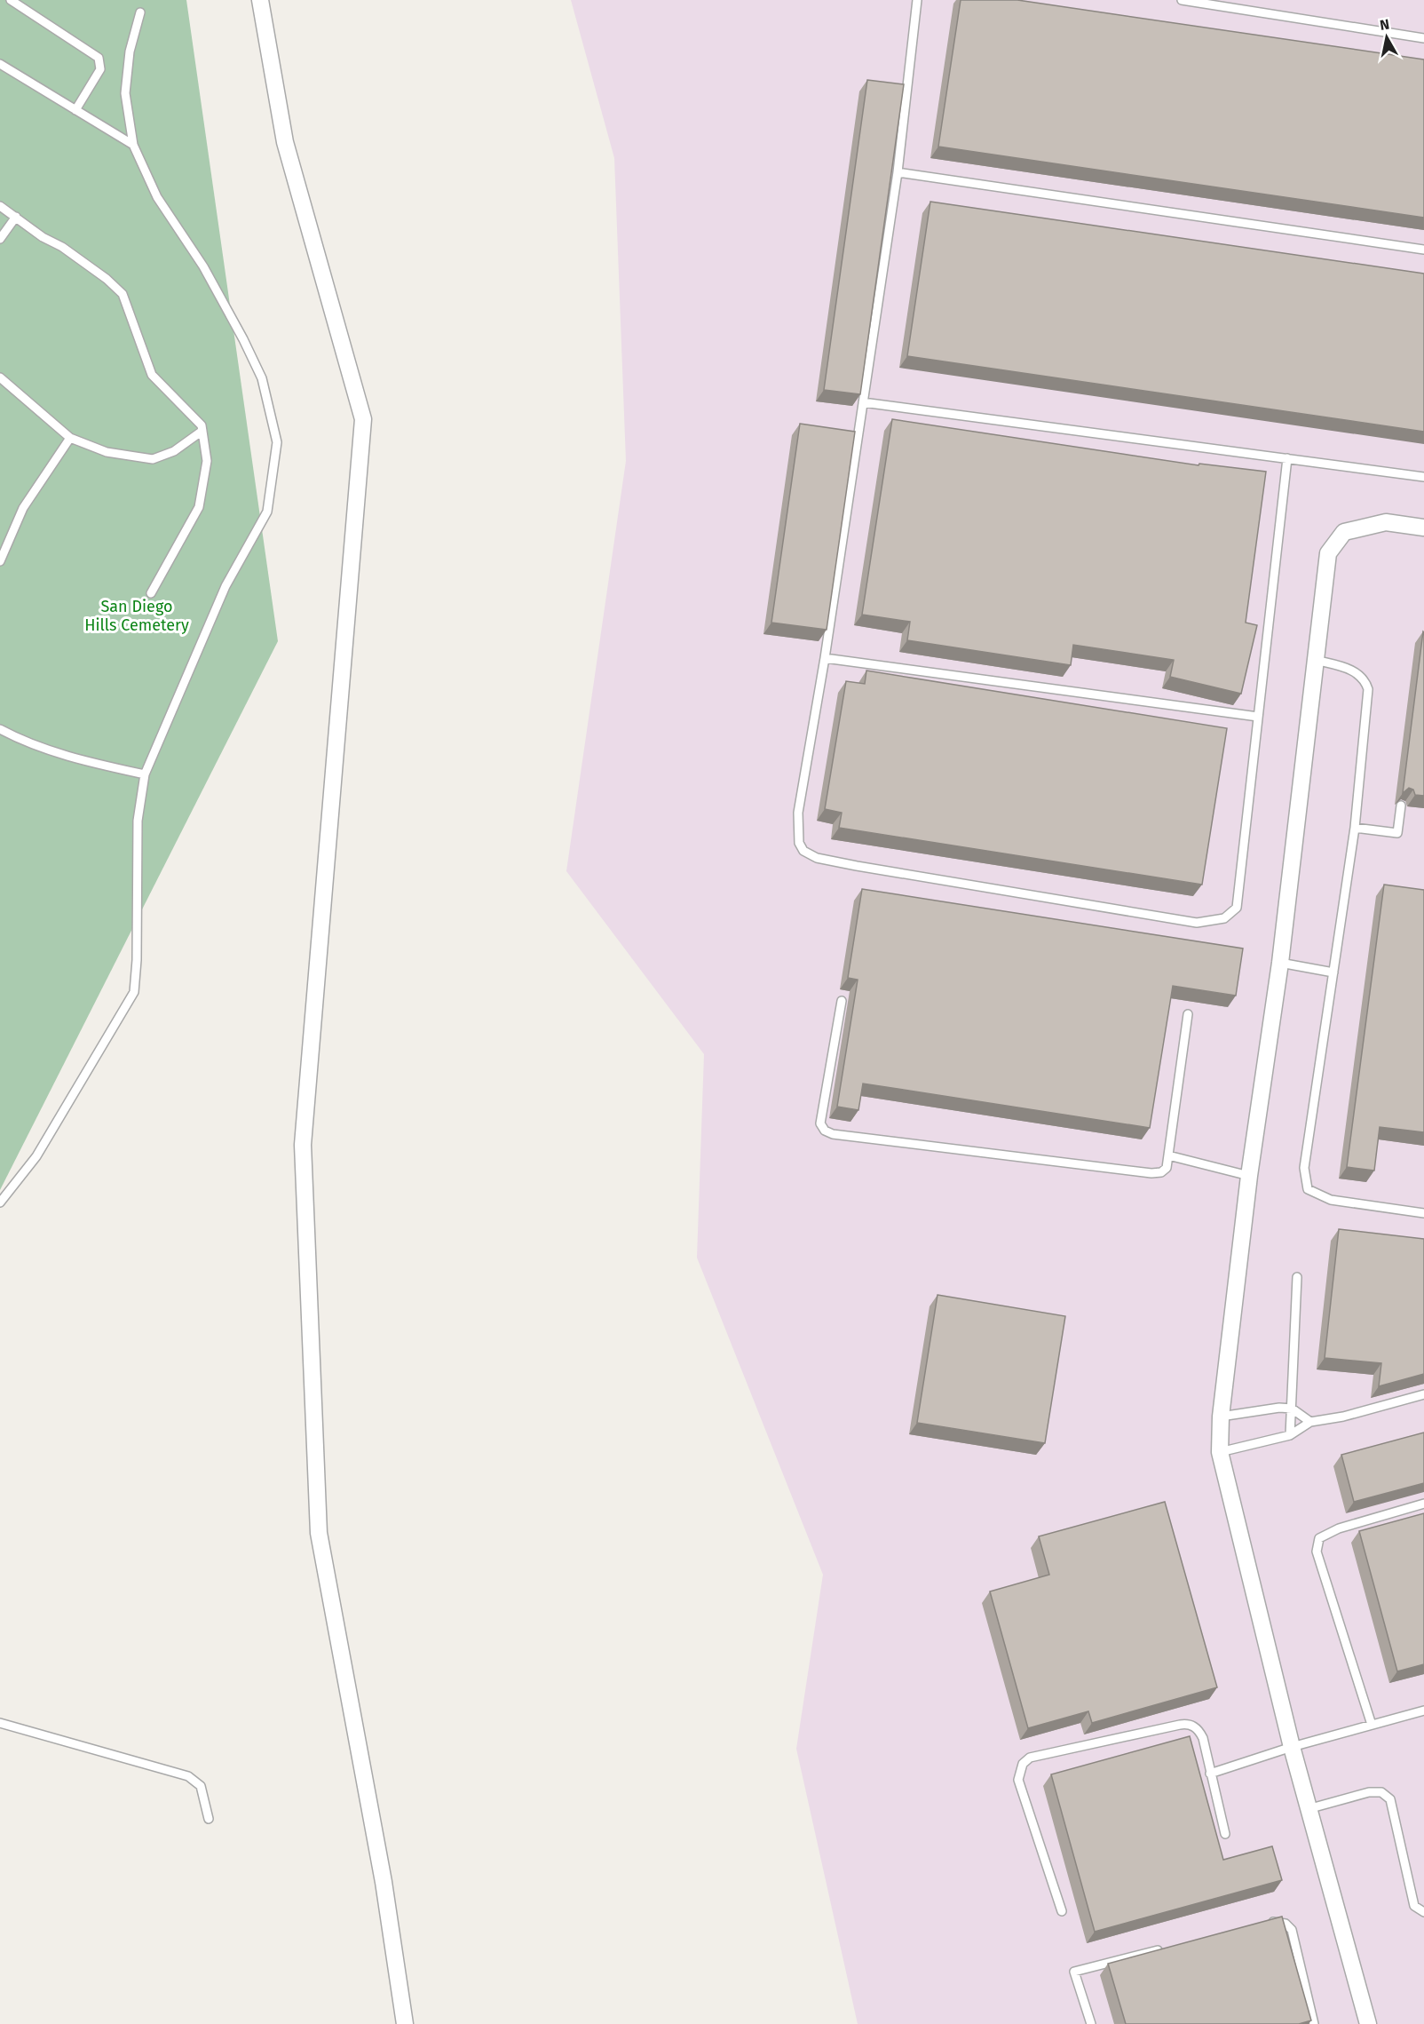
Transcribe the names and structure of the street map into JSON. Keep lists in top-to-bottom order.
{
  "parks": ["San Diego Hills Cemetery"],
  "north": "top"
}
